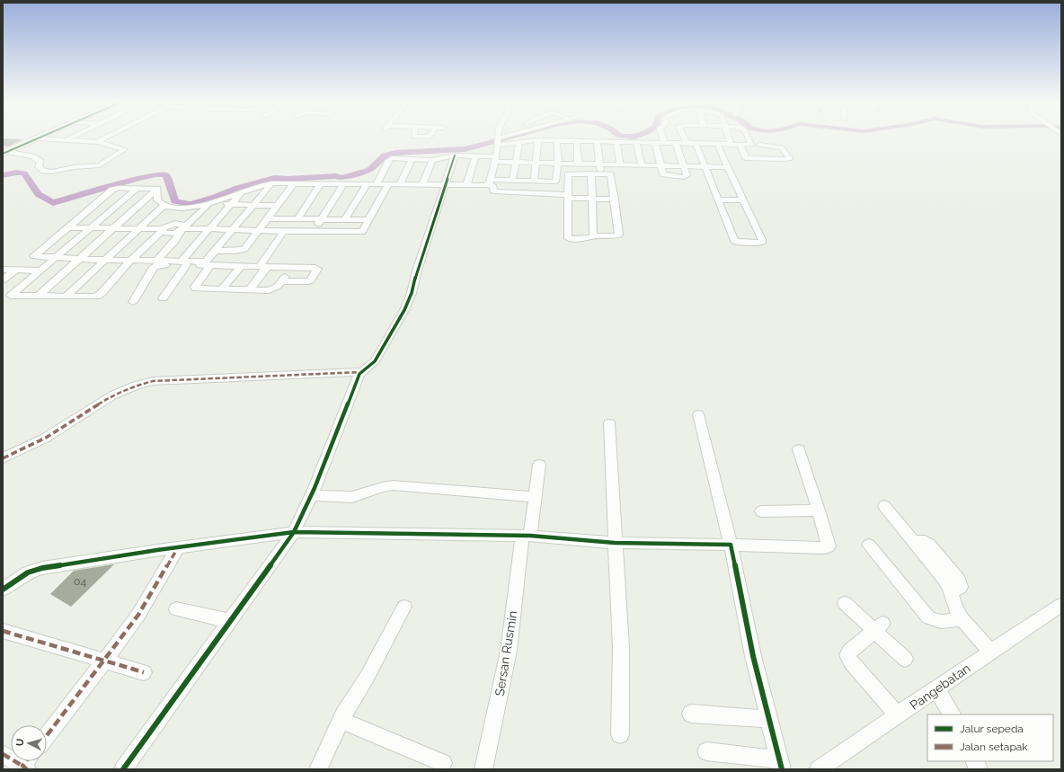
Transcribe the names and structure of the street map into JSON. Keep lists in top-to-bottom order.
{
  "streets": {
    "street": ["Sersan Rusmin", "Pangebatan"]
  },
  "house_numbers": ["04"],
  "legend": ["Jalur sepeda", "Jalan setapak"],
  "north": "left"
}
